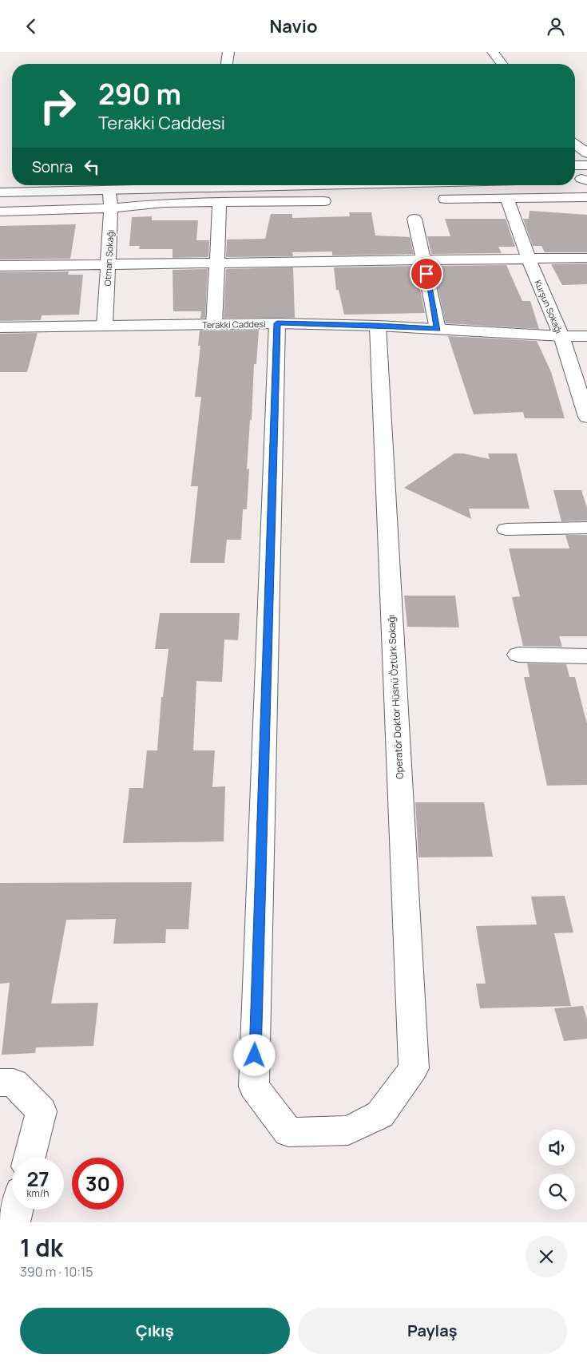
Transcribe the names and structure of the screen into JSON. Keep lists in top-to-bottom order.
{
  "streets": {
    "main road": [
      "Otman Sokağı",
      "Kurşun Sokağı",
      "Terakki Caddesi",
      "Operatör Doktor Hüsnü Öztürk Sokağı"
    ]
  },
  "crossings": [
    ["Otman Sokağı", "Terakki Caddesi"],
    ["Kurşun Sokağı", "Terakki Caddesi"],
    ["Terakki Caddesi", "Operatör Doktor Hüsnü Öztürk Sokağı"]
  ],
  "page": {
    "header": "Navio",
    "turn": ["290 m", "Terakki Caddesi"],
    "then": "Sonra",
    "speed": "27 km/h",
    "limit": "30",
    "heading": ["1 dk", "390 m · 10:15"],
    "buttons": ["Çıkış", "Paylaş"]
  }
}
